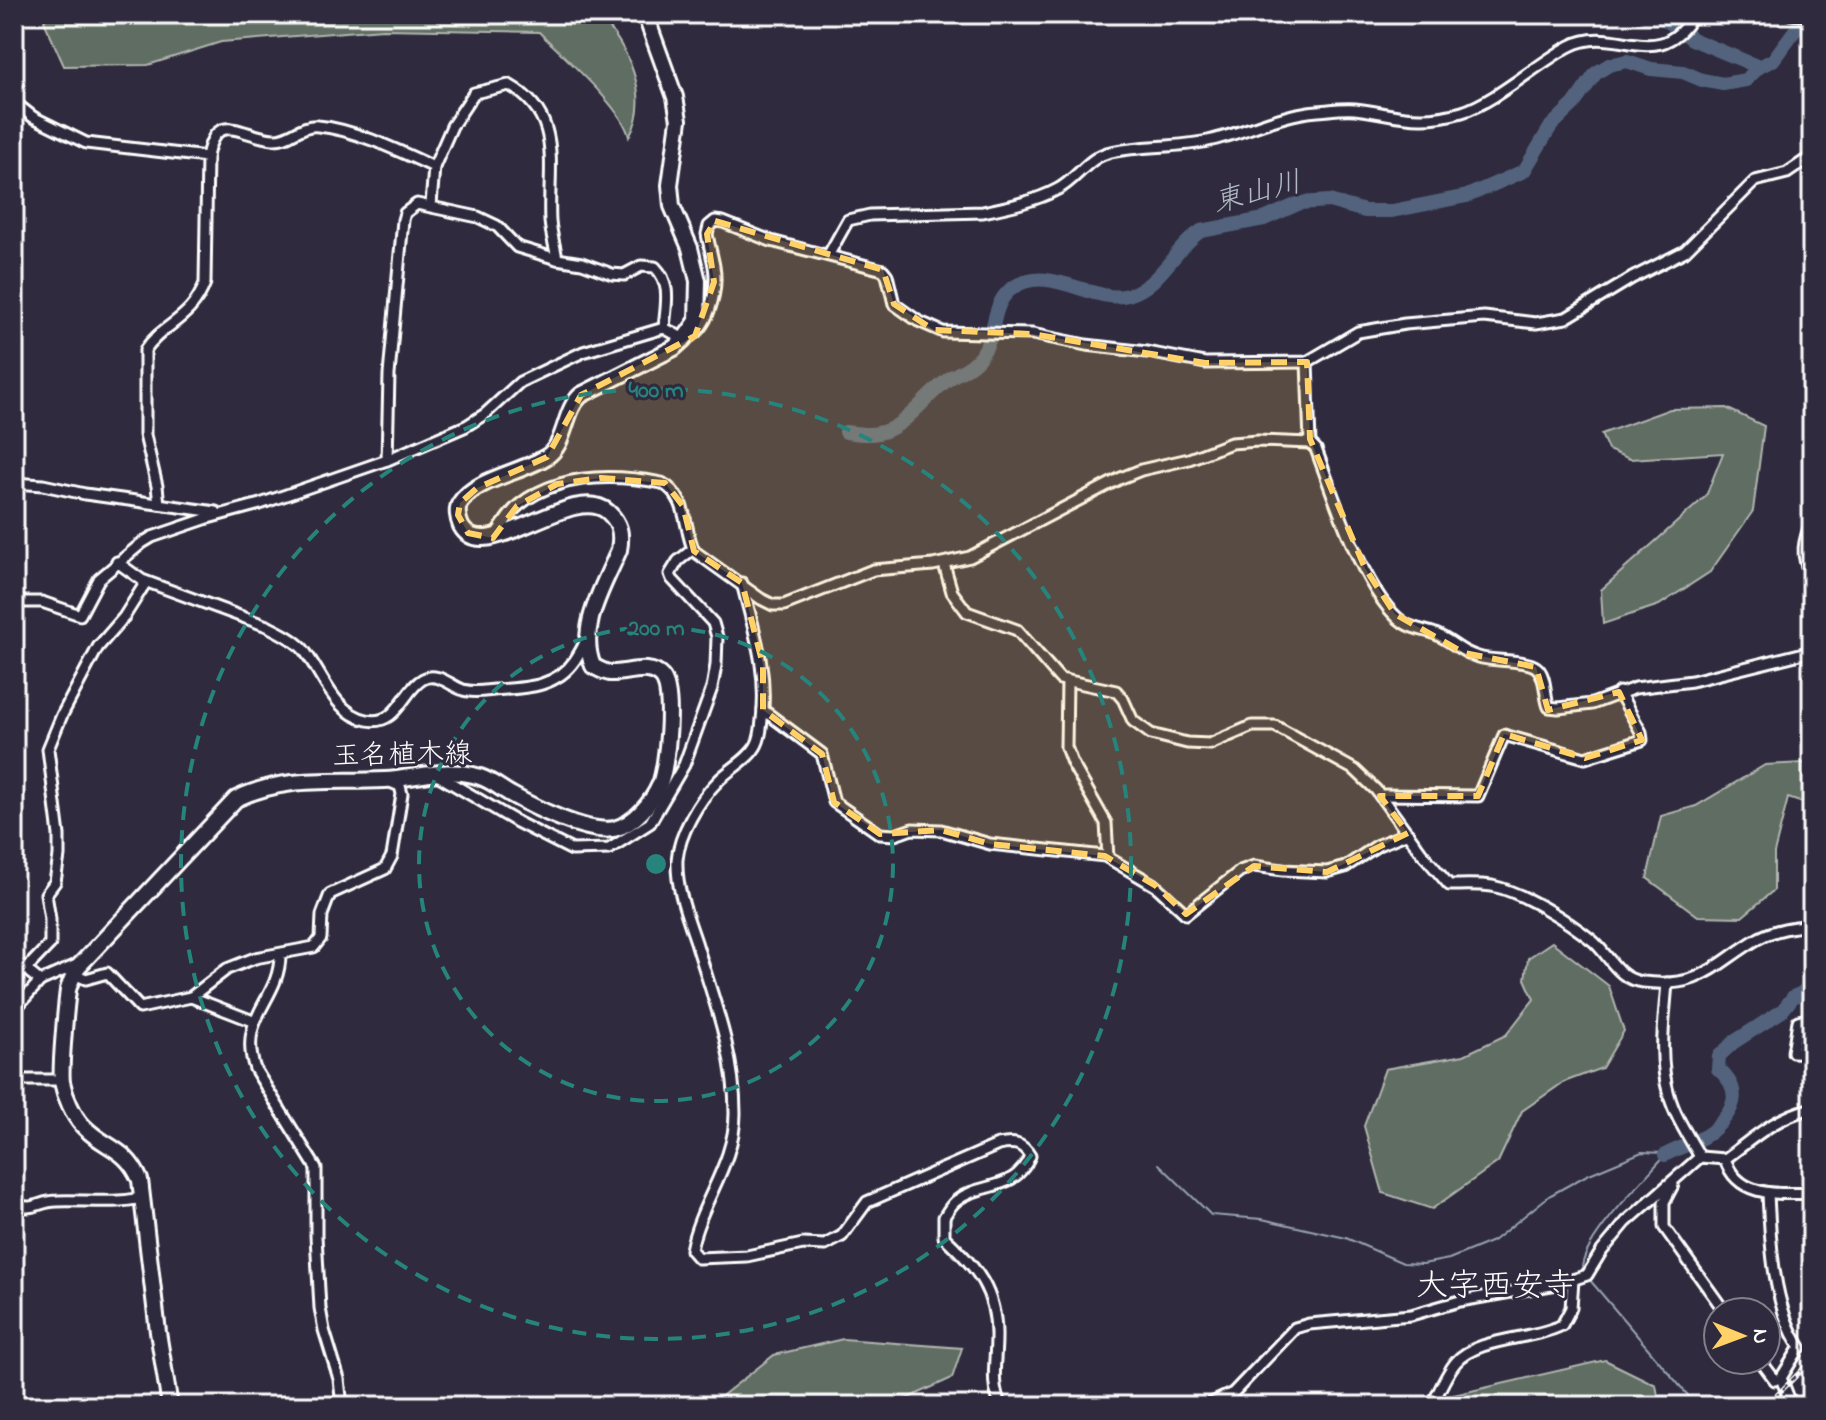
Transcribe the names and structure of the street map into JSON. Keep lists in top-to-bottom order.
{
  "streets": {
    "main road": ["玉名植木線"]
  },
  "districts": ["大字西安寺"],
  "water": ["東山川"],
  "north": "right",
  "rings": ["400 m", "200 m"]
}
